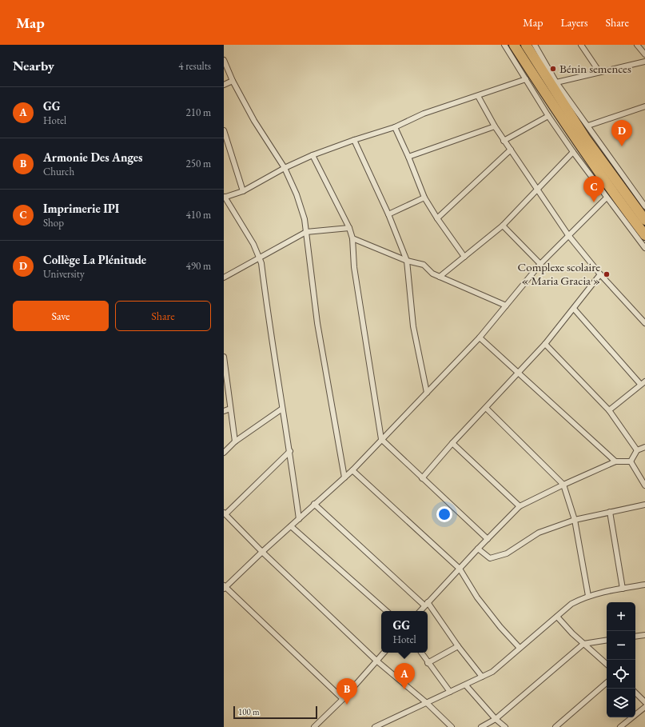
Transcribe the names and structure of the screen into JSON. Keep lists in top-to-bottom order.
{
  "places": ["Bénin semences", "Complexe scolaire « Maria Gracia »"],
  "scale_bar": "100 m",
  "page": {
    "header": "Map",
    "nav": ["Map", "Layers", "Share"],
    "heading": ["Nearby", "4 results"],
    "list": [
      {
        "mark": "A",
        "name": "GG",
        "note": "Hotel",
        "value": "210 m"
      },
      {
        "mark": "B",
        "name": "Armonie Des Anges",
        "note": "Church",
        "value": "250 m"
      },
      {
        "mark": "C",
        "name": "Imprimerie IPI",
        "note": "Shop",
        "value": "410 m"
      },
      {
        "mark": "D",
        "name": "Collège La Plénitude",
        "note": "University",
        "value": "490 m"
      }
    ],
    "pins": [
      "D",
      "C",
      "A",
      "B"
    ],
    "buttons": ["Save", "Share"],
    "map_buttons": ["+", "−"],
    "popup": ["GG", "Hotel"],
    "scale": "100 m"
  }
}
